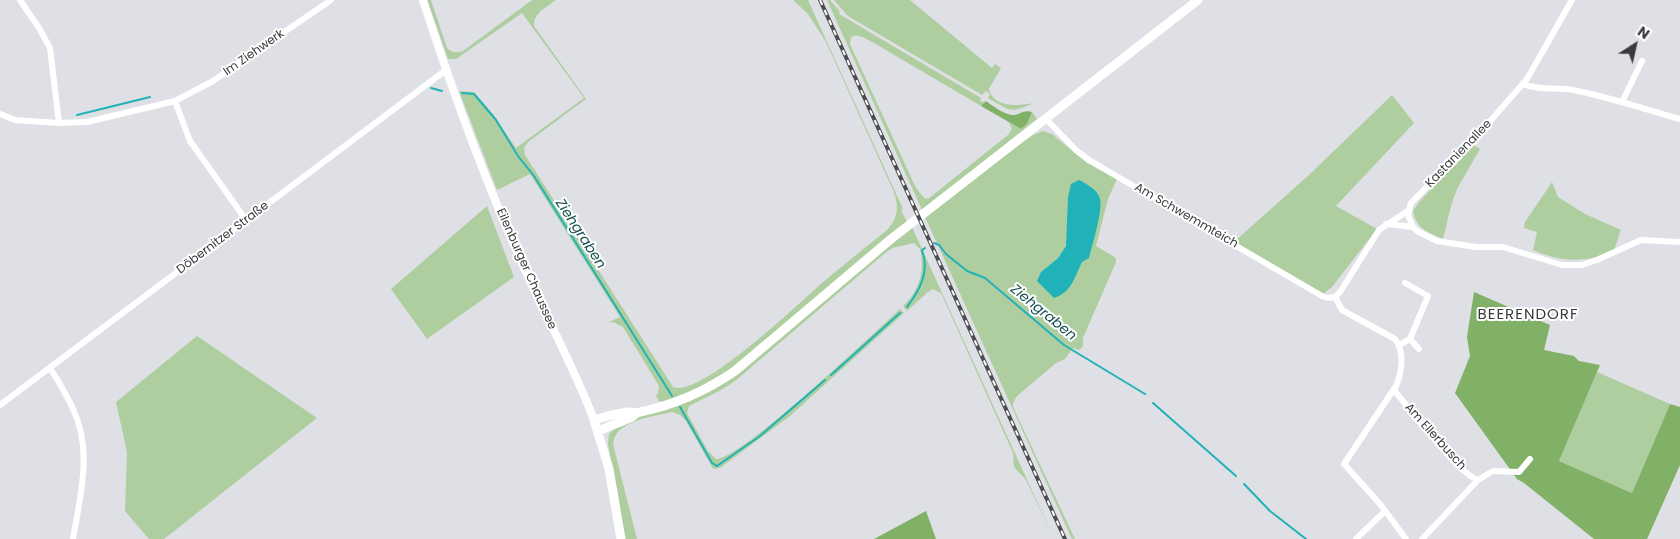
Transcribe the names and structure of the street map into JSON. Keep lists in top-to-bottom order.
{
  "streets": {
    "main road": ["Eilenburger Chaussee"],
    "street": [
      "Im Ziehwerk",
      "Kastanienallee",
      "Am Schwemmteich",
      "Döbernitzer Straße",
      "Am Ellerbusch"
    ]
  },
  "crossings": [
    ["Kastanienallee", "Am Schwemmteich"],
    ["Döbernitzer Straße", "Eilenburger Chaussee"]
  ],
  "districts": ["BEERENDORF"],
  "water": ["Ziehgraben"],
  "north": "top right"
}
